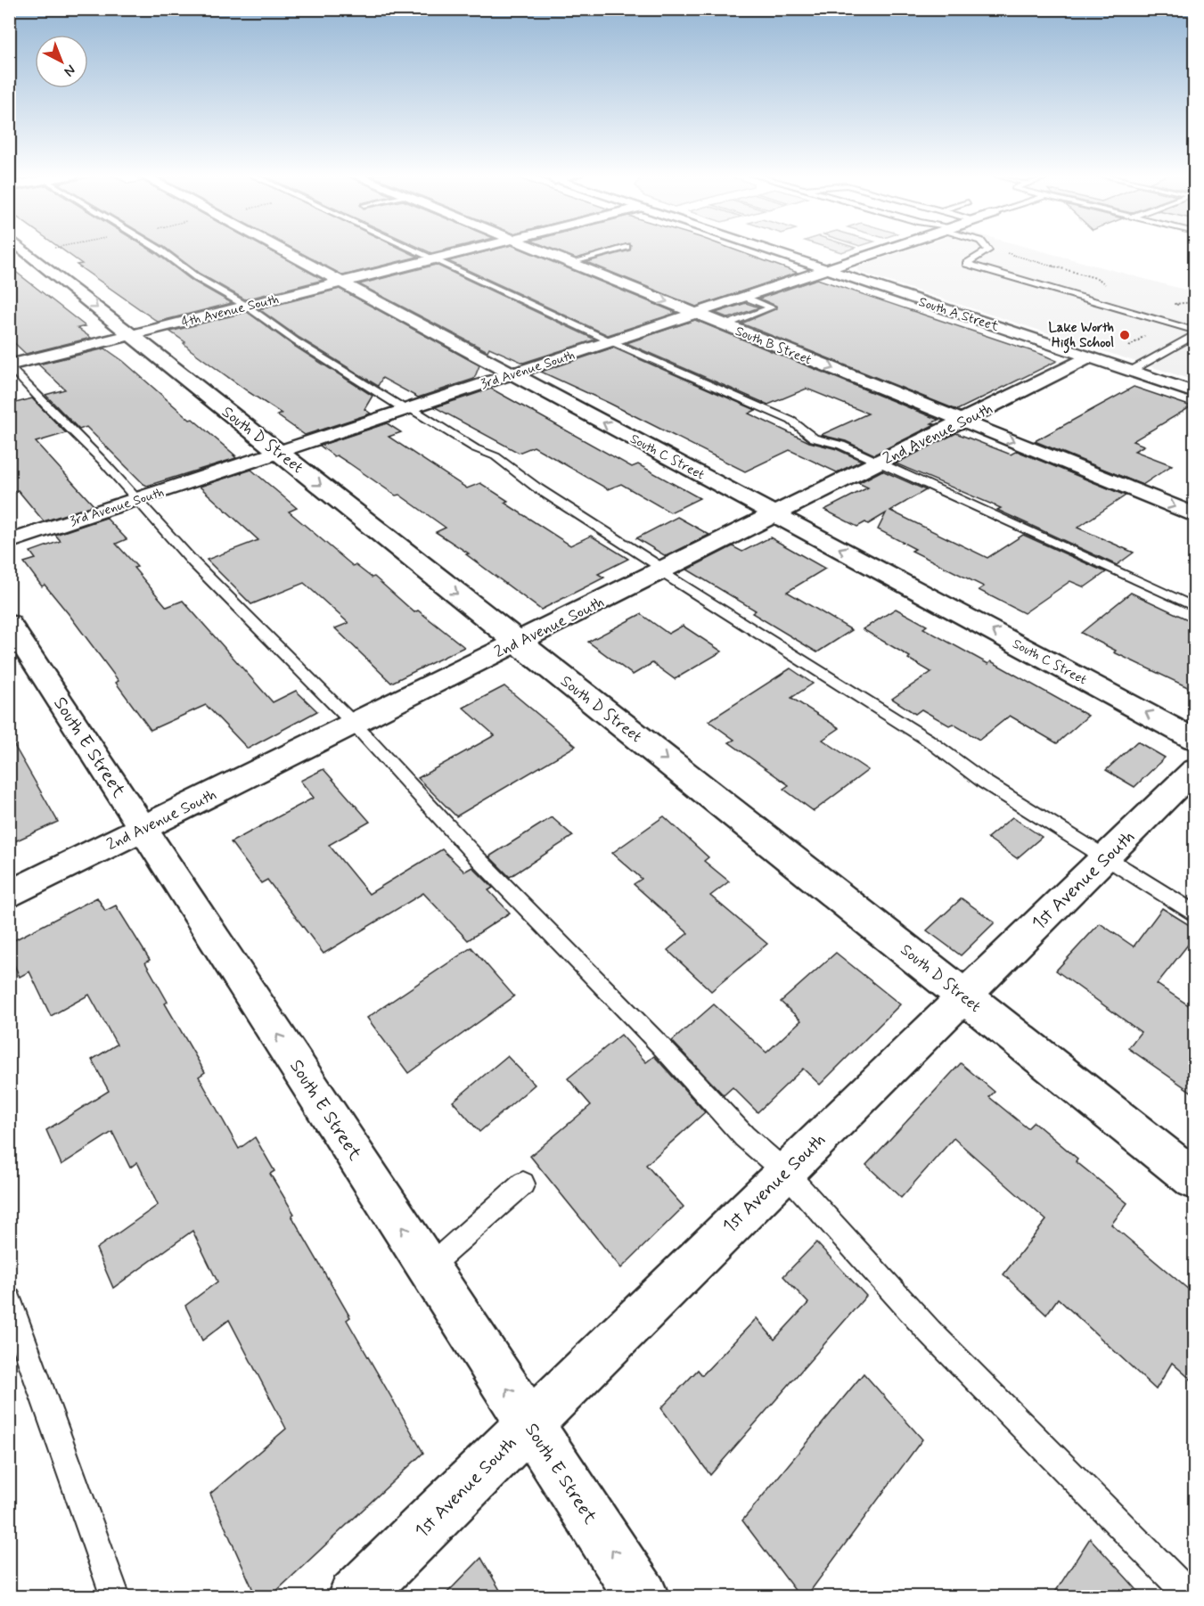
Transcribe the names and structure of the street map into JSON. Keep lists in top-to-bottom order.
{
  "streets": {
    "street": [
      "4th Avenue South",
      "South A Street",
      "South B Street",
      "3rd Avenue South",
      "2nd Avenue South",
      "South D Street",
      "South C Street",
      "South E Street",
      "1st Avenue South"
    ]
  },
  "crossings": [
    ["4th Avenue South", "South D Street"],
    ["4th Avenue South", "South C Street"],
    ["South A Street", "3rd Avenue South"],
    ["South A Street", "2nd Avenue South"],
    ["South B Street", "3rd Avenue South"],
    ["South B Street", "2nd Avenue South"],
    ["3rd Avenue South", "South D Street"],
    ["3rd Avenue South", "South C Street"],
    ["2nd Avenue South", "South D Street"],
    ["2nd Avenue South", "South C Street"],
    ["2nd Avenue South", "South E Street"],
    ["South D Street", "1st Avenue South"],
    ["South E Street", "1st Avenue South"]
  ],
  "one_way": [
    "South B Street",
    "South D Street",
    "South C Street",
    "South E Street"
  ],
  "places": ["Lake Worth High School"],
  "north": "bottom right"
}
